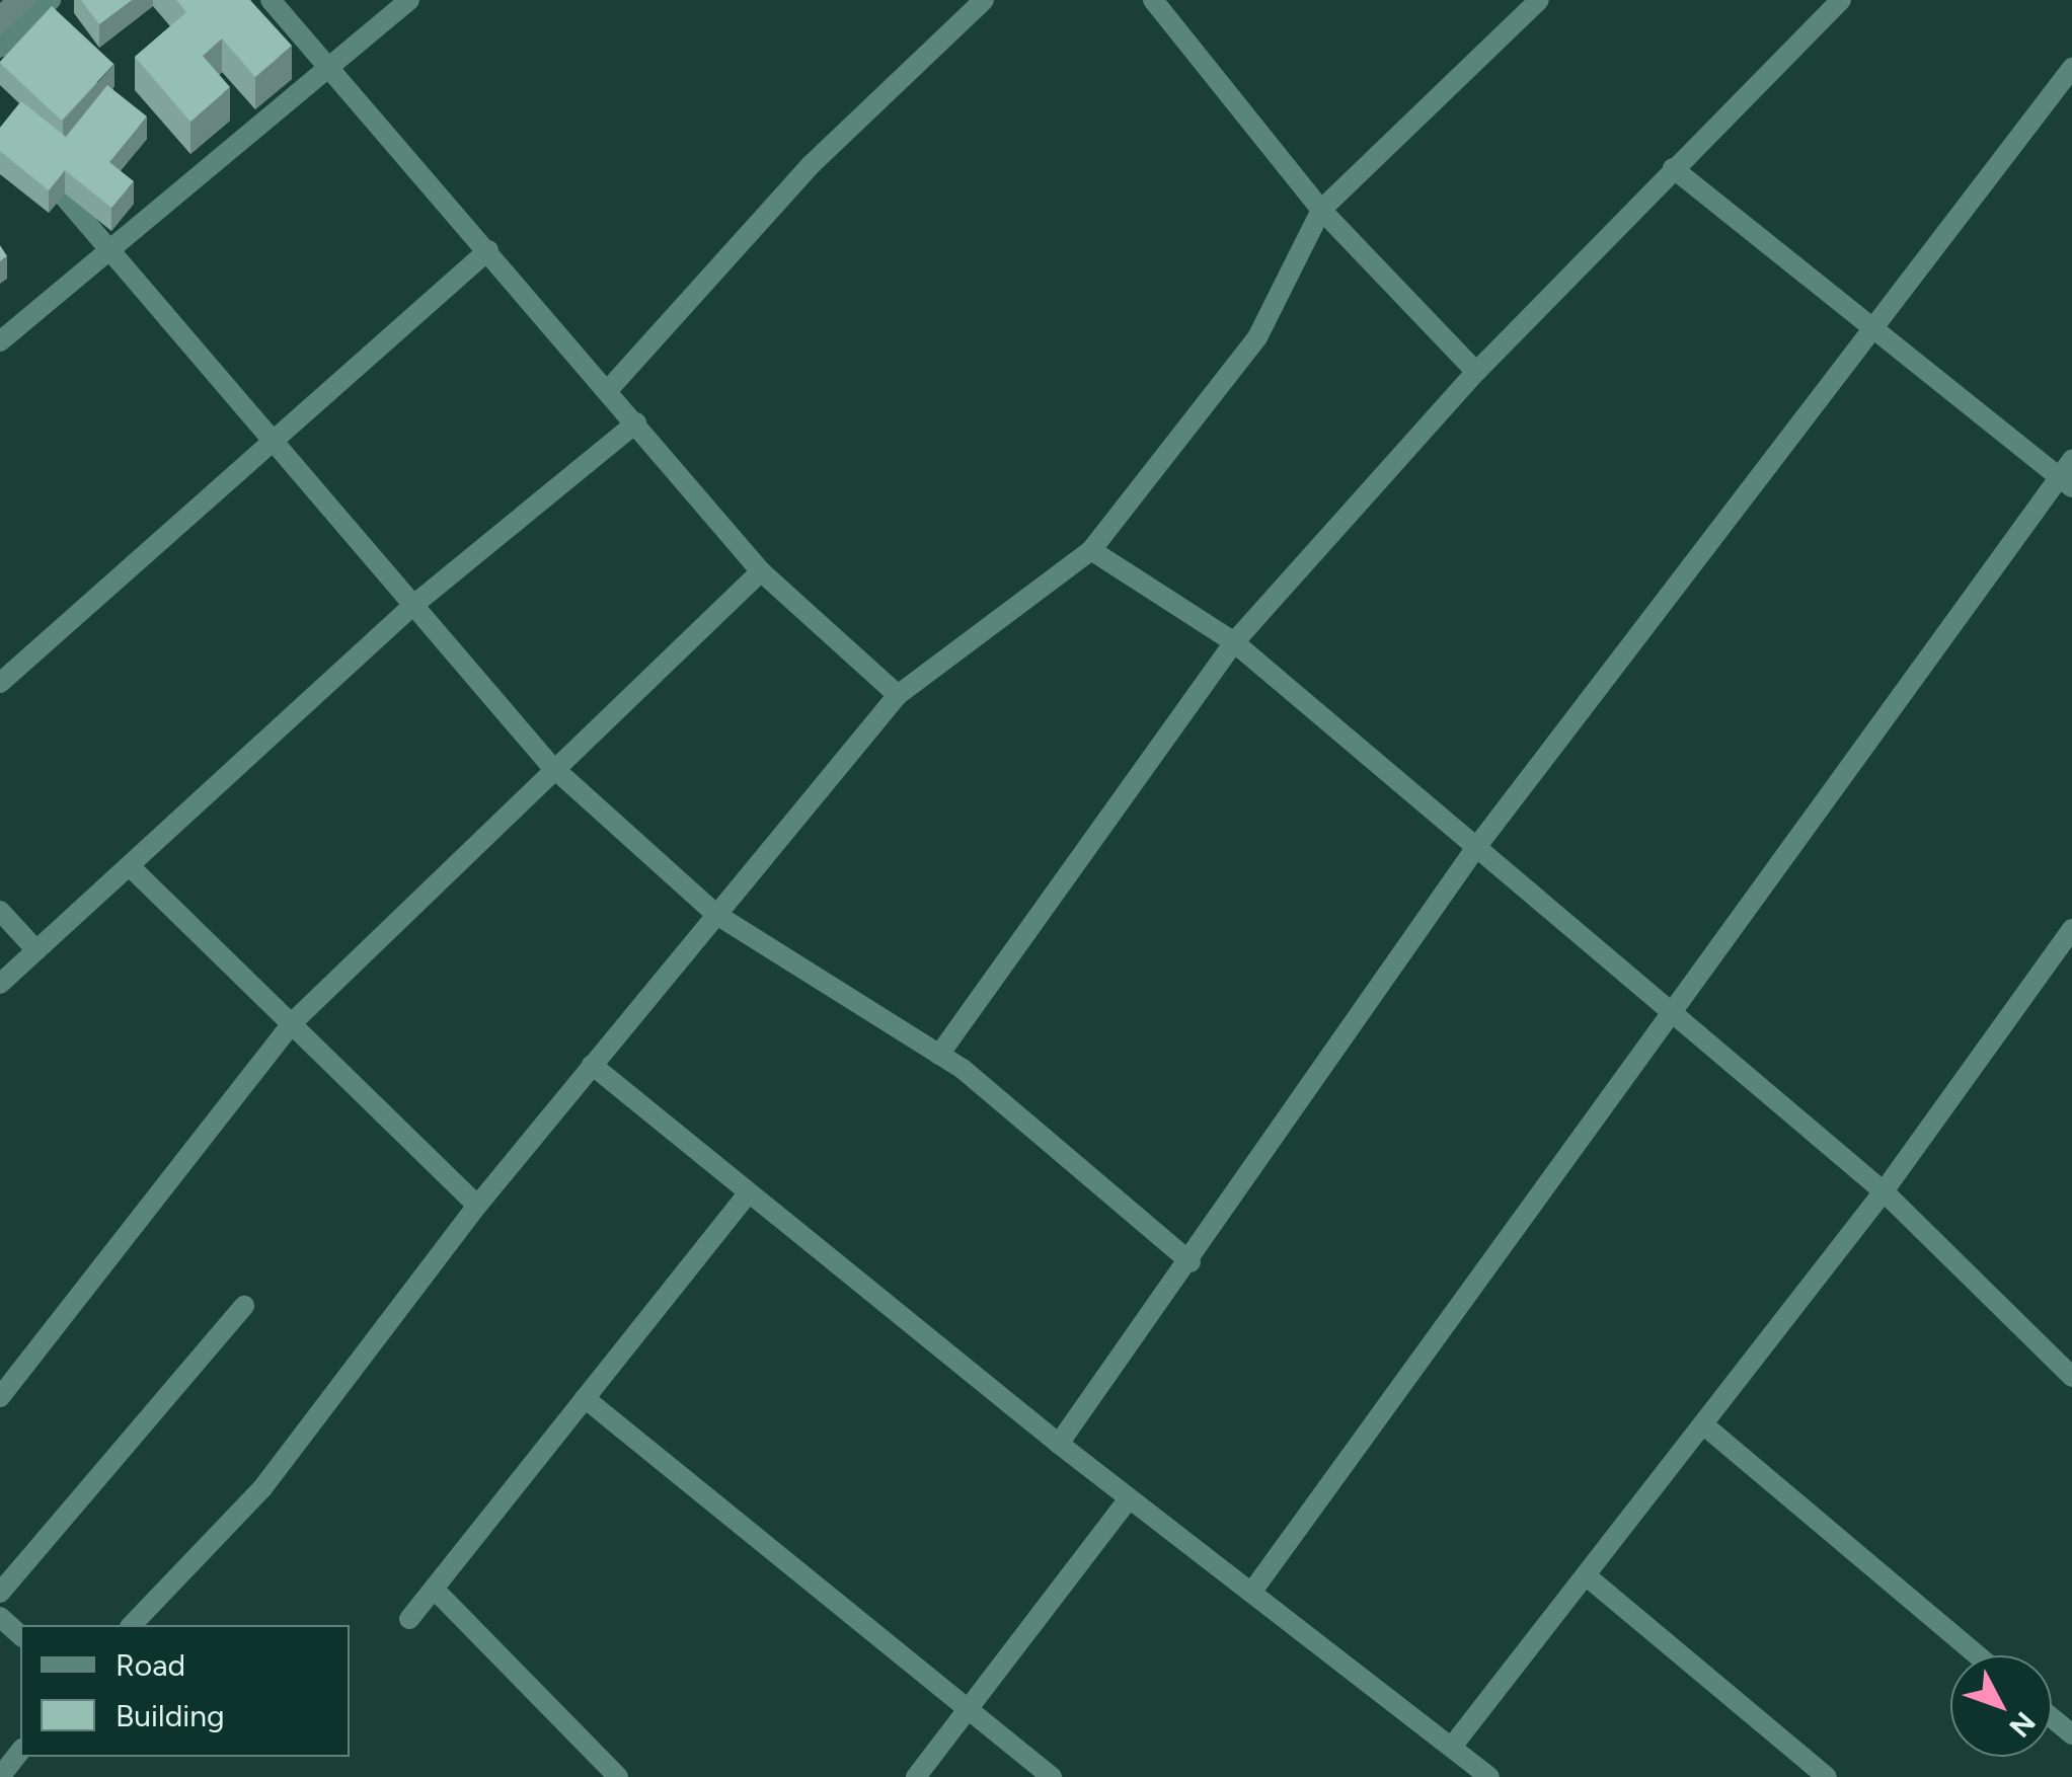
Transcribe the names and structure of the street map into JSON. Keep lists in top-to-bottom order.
{
  "legend": ["Road", "Building"],
  "north": "bottom right"
}
